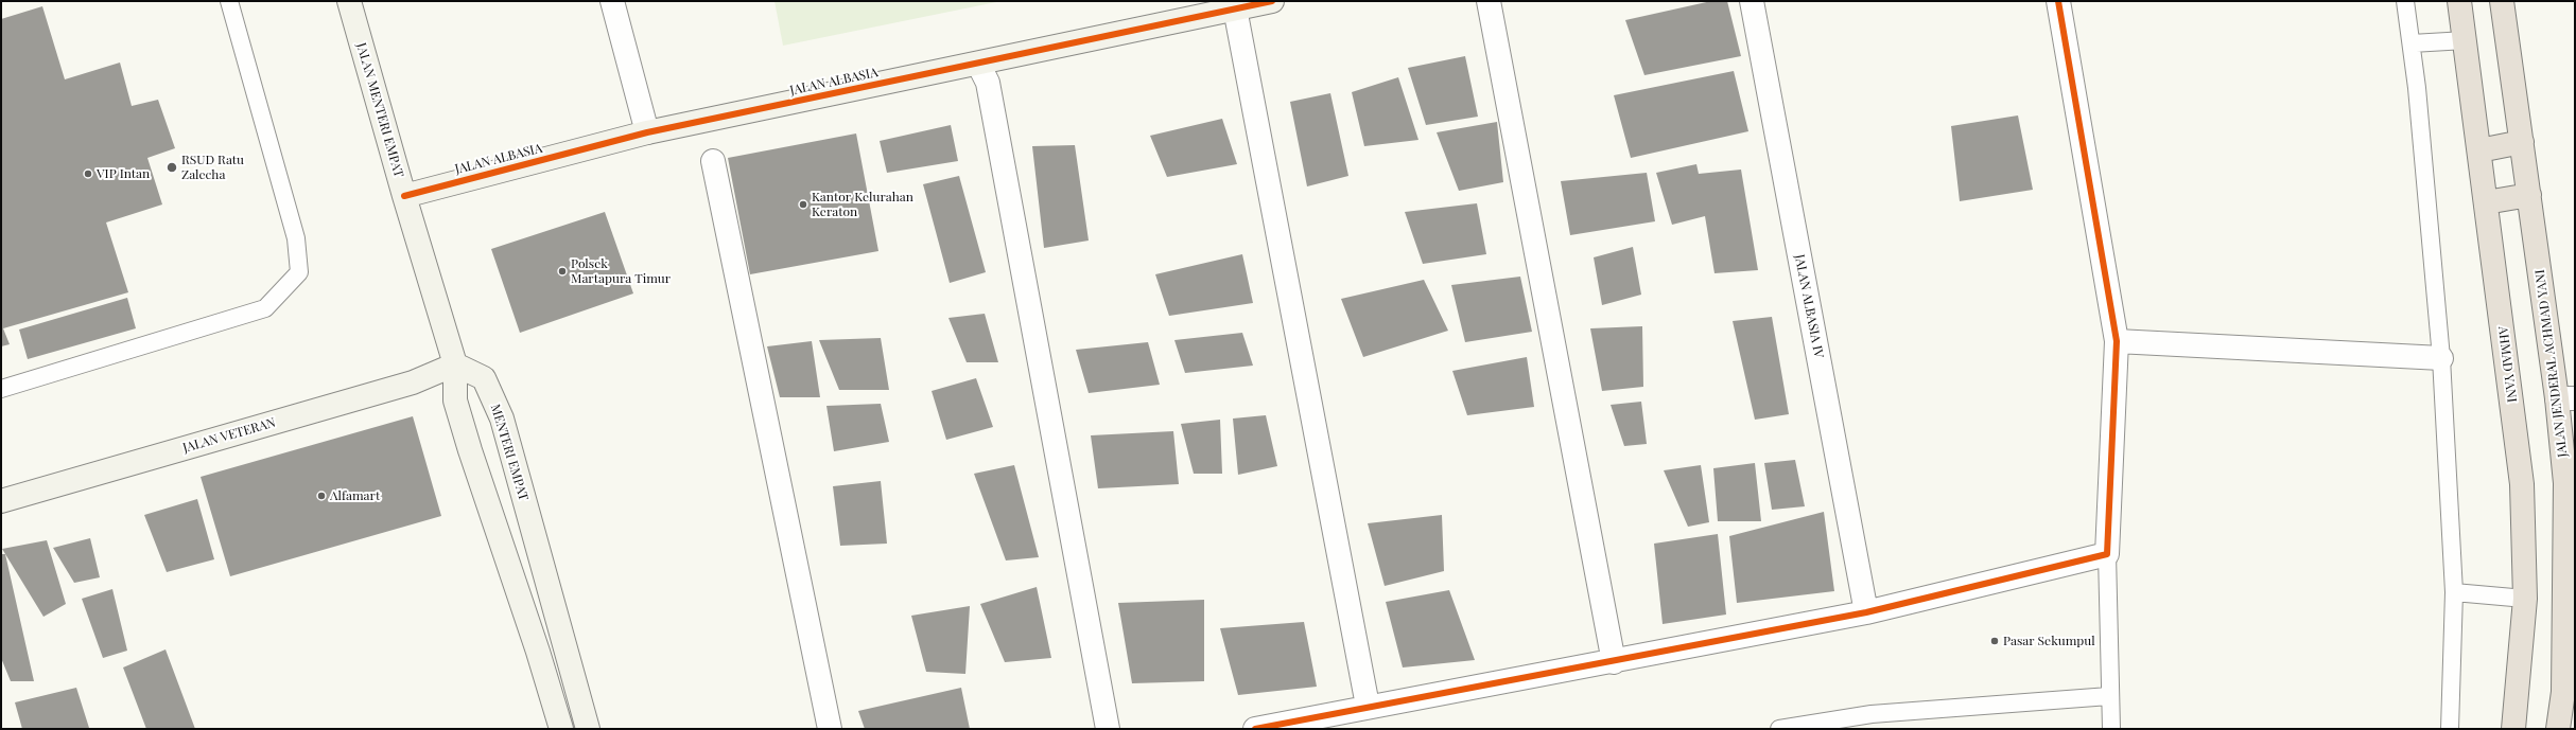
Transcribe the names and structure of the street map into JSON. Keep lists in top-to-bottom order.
{
  "streets": {
    "highway": ["JALAN JENDERAL ACHMAD YANI", "AHMAD YANI"],
    "street": [
      "JALAN ALBASIA",
      "JALAN MENTERI EMPAT",
      "JALAN ALBASIA IV",
      "JALAN VETERAN",
      "MENTERI EMPAT"
    ]
  },
  "crossings": [
    ["JALAN ALBASIA", "JALAN MENTERI EMPAT"],
    ["JALAN MENTERI EMPAT", "JALAN VETERAN"],
    ["JALAN MENTERI EMPAT", "MENTERI EMPAT"],
    ["JALAN VETERAN", "MENTERI EMPAT"]
  ],
  "places": [
    "RSUD Ratu Zalecha",
    "VIP Intan",
    "Kantor Kelurahan Keraton",
    "Polsek Martapura Timur",
    "Alfamart",
    "Pasar Sekumpul"
  ]
}
